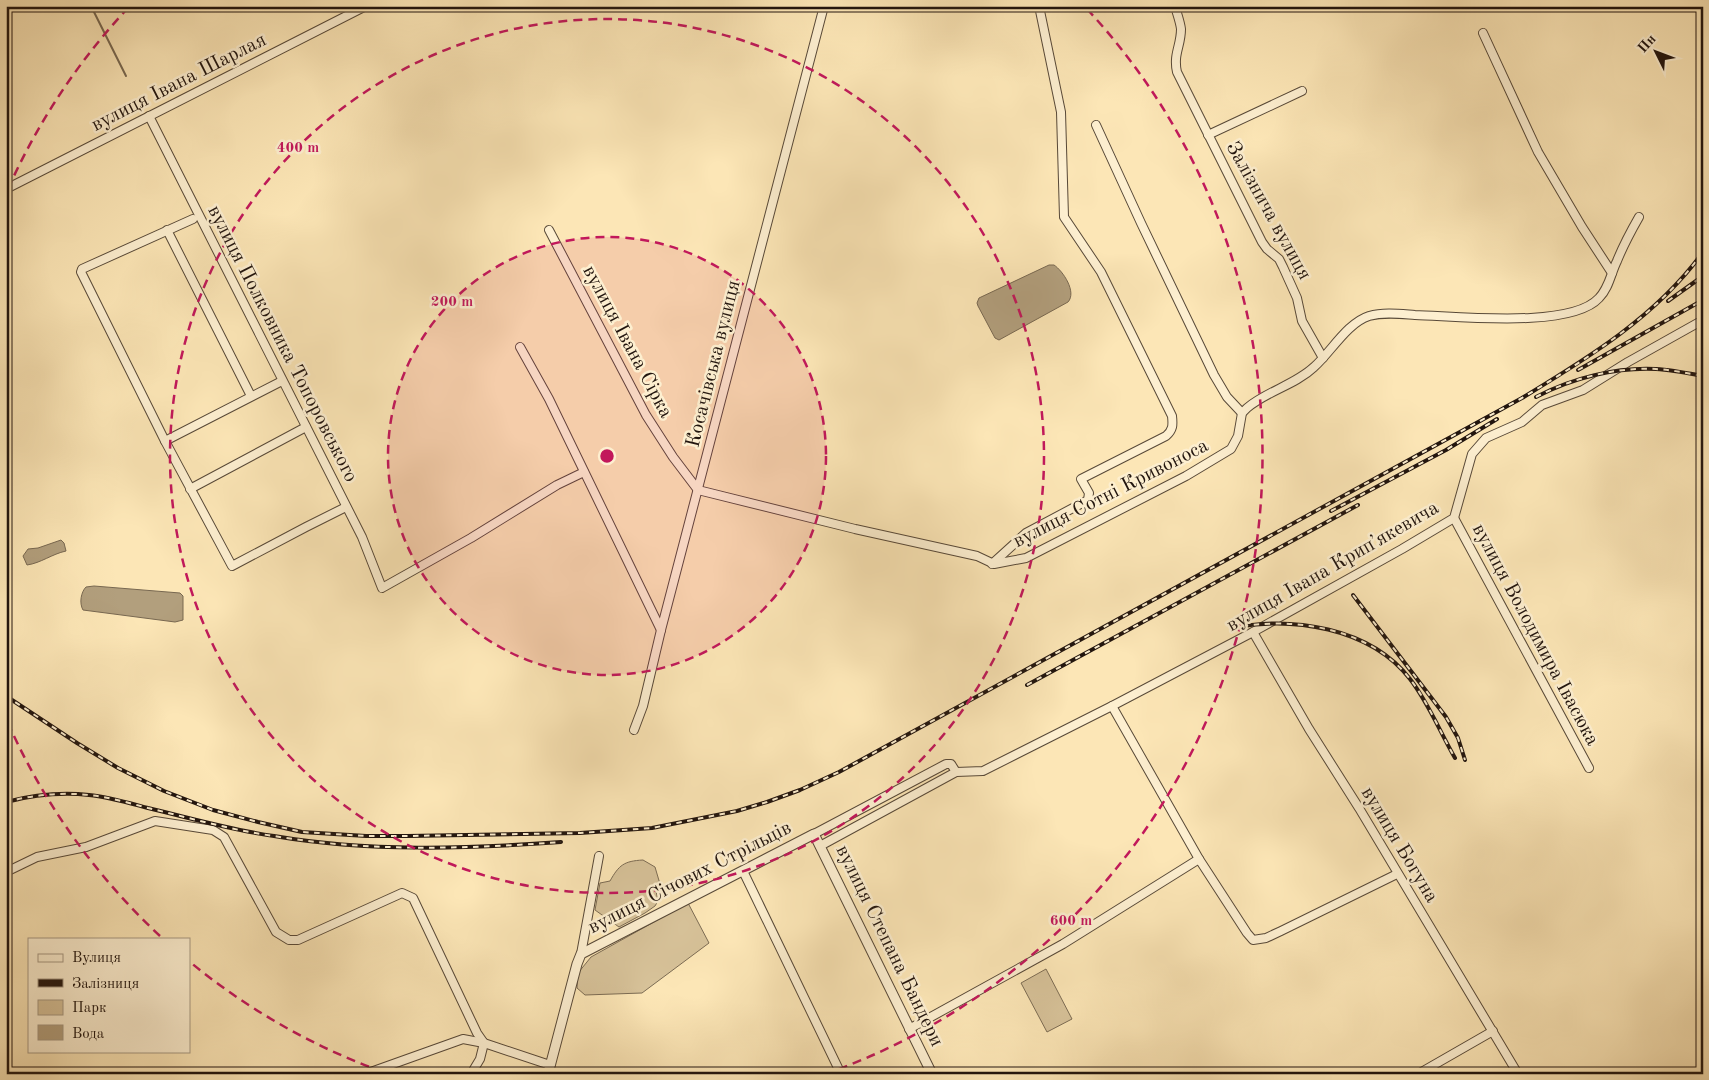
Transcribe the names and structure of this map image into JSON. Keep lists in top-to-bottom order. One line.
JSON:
{"streets":{"street":["вулиця Івана Шарлая","Залізнича вулиця","вулиця Івана Сірка","вулиця Полковника Топоровського","Косачівська вулиця","вулиця Сотні Кривоноса","вулиця Івана Крипʼякевича","вулиця Володимира Івасюка","вулиця Богуна","вулиця Січових Стрільців","вулиця Степана Бандери"]},"crossings":[["вулиця Івана Шарлая","вулиця Полковника Топоровського"],["вулиця Івана Сірка","Косачівська вулиця"],["вулиця Івана Сірка","вулиця Сотні Кривоноса"],["Косачівська вулиця","вулиця Сотні Кривоноса"],["вулиця Івана Крипʼякевича","вулиця Володимира Івасюка"],["вулиця Івана Крипʼякевича","вулиця Богуна"],["вулиця Січових Стрільців","вулиця Степана Бандери"]],"legend":["Вулиця","Залізниця","Парк","Вода"],"north":"top left","rings":["400 m","200 m","600 m"]}
